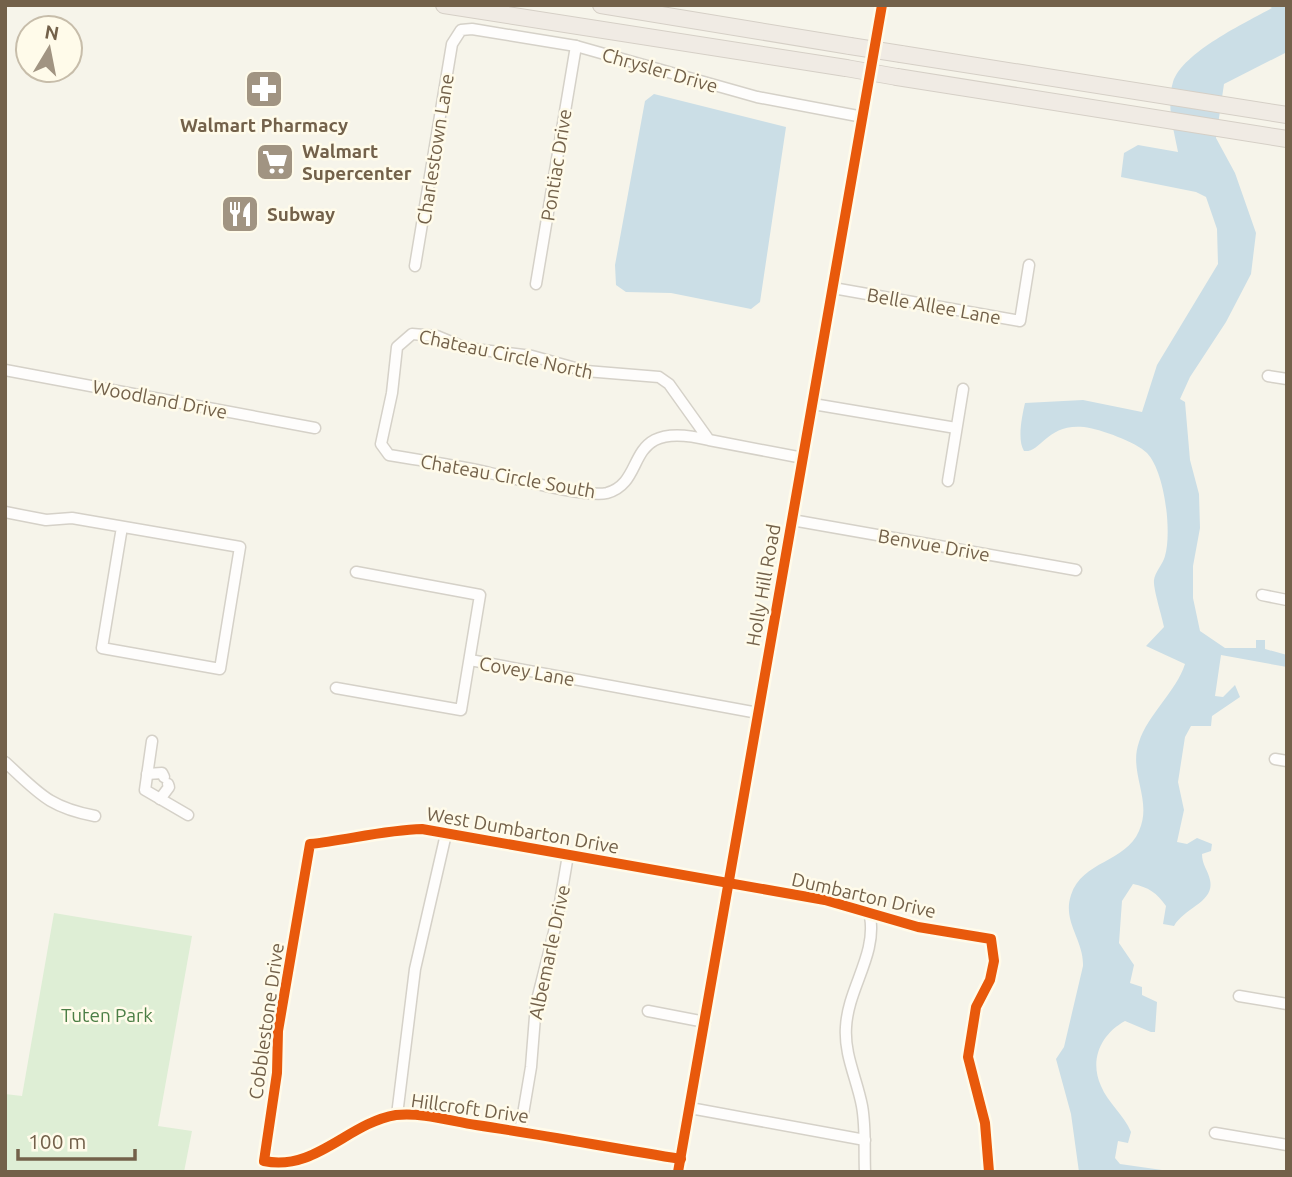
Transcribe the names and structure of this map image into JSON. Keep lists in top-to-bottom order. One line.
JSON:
{"streets":{"street":["Chrysler Drive","Charlestown Lane","Pontiac Drive","Belle Allee Lane","Chateau Circle North","Woodland Drive","Chateau Circle South","Benvue Drive","Holly Hill Road","Covey Lane","West Dumbarton Drive","Dumbarton Drive","Albemarle Drive","Cobblestone Drive","Hillcroft Drive"]},"crossings":[["Chrysler Drive","Charlestown Lane"],["Chrysler Drive","Pontiac Drive"],["Chrysler Drive","Holly Hill Road"],["Belle Allee Lane","Holly Hill Road"],["Chateau Circle North","Chateau Circle South"],["Benvue Drive","Holly Hill Road"],["Holly Hill Road","Covey Lane"],["Holly Hill Road","West Dumbarton Drive"],["Holly Hill Road","Dumbarton Drive"],["Holly Hill Road","Hillcroft Drive"],["West Dumbarton Drive","Dumbarton Drive"],["West Dumbarton Drive","Albemarle Drive"],["West Dumbarton Drive","Cobblestone Drive"],["Albemarle Drive","Hillcroft Drive"],["Cobblestone Drive","Hillcroft Drive"]],"parks":["Tuten Park"],"places":{"pharmacy":["Walmart Pharmacy"],"supermarket":["Walmart Supercenter"],"restaurant":["Subway"]},"scale_bar":"100 m","north":"top"}
